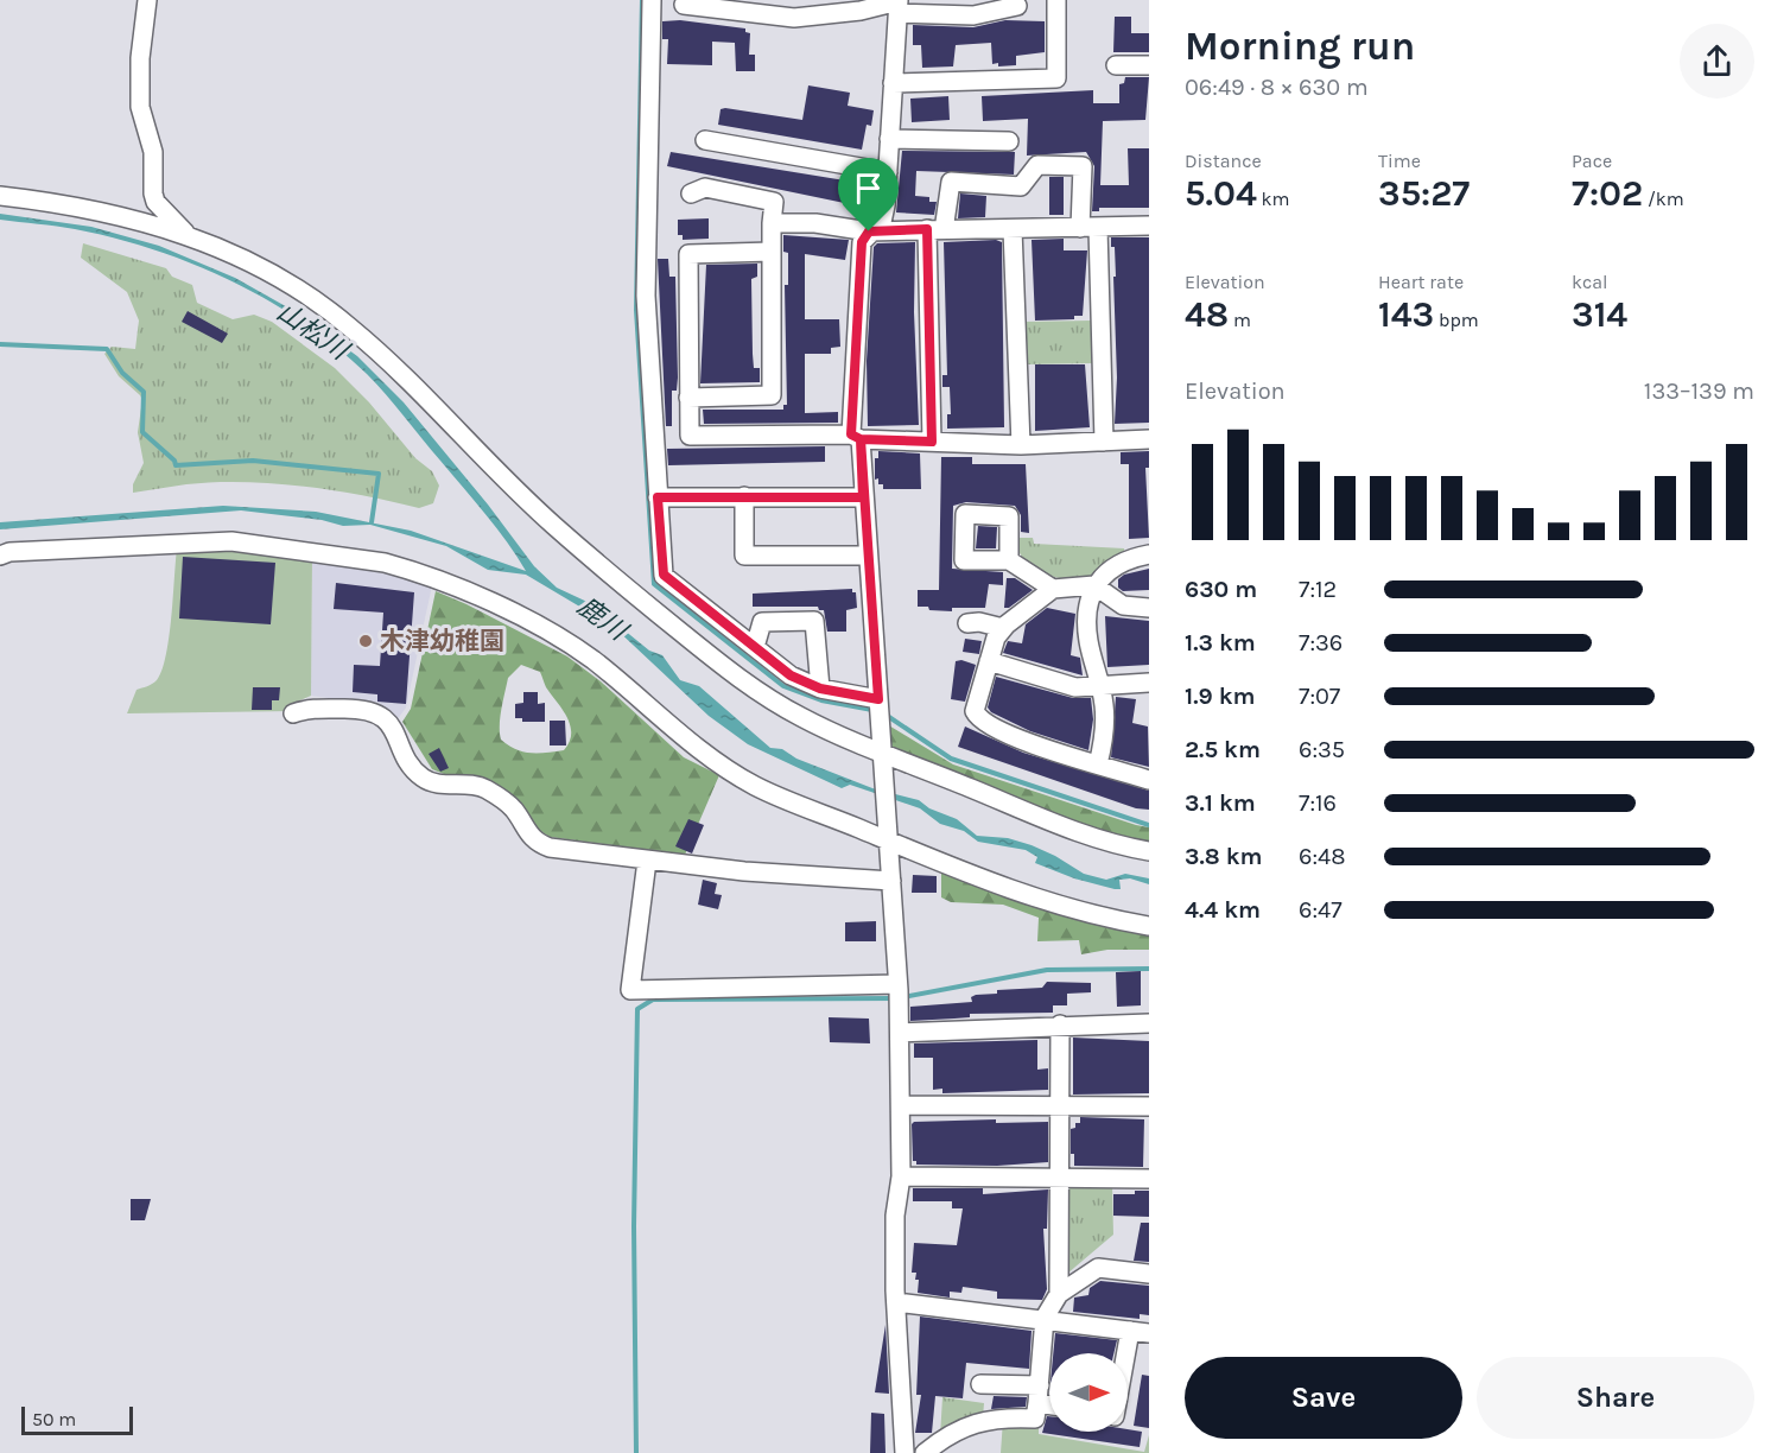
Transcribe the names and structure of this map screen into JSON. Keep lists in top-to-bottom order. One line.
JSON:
{"water":["山松川","鹿川"],"places":["木津幼稚園"],"scale_bar":"50 m","north":"right","page":{"heading":["Morning run","06:49 · 8 × 630 m"],"stats":[["Distance","5.04 km"],["Time","35:27"],["Pace","7:02 /km"],["Elevation","48 m"],["Heart rate","143 bpm"],["kcal","314"]],"chart":["Elevation","133–139 m"],"list":[{"name":"630 m","note":"7:12"},{"name":"1.3 km","note":"7:36"},{"name":"1.9 km","note":"7:07"},{"name":"2.5 km","note":"6:35"},{"name":"3.1 km","note":"7:16"},{"name":"3.8 km","note":"6:48"},{"name":"4.4 km","note":"6:47"}],"buttons":["Save","Share"],"scale":"50 m"}}
